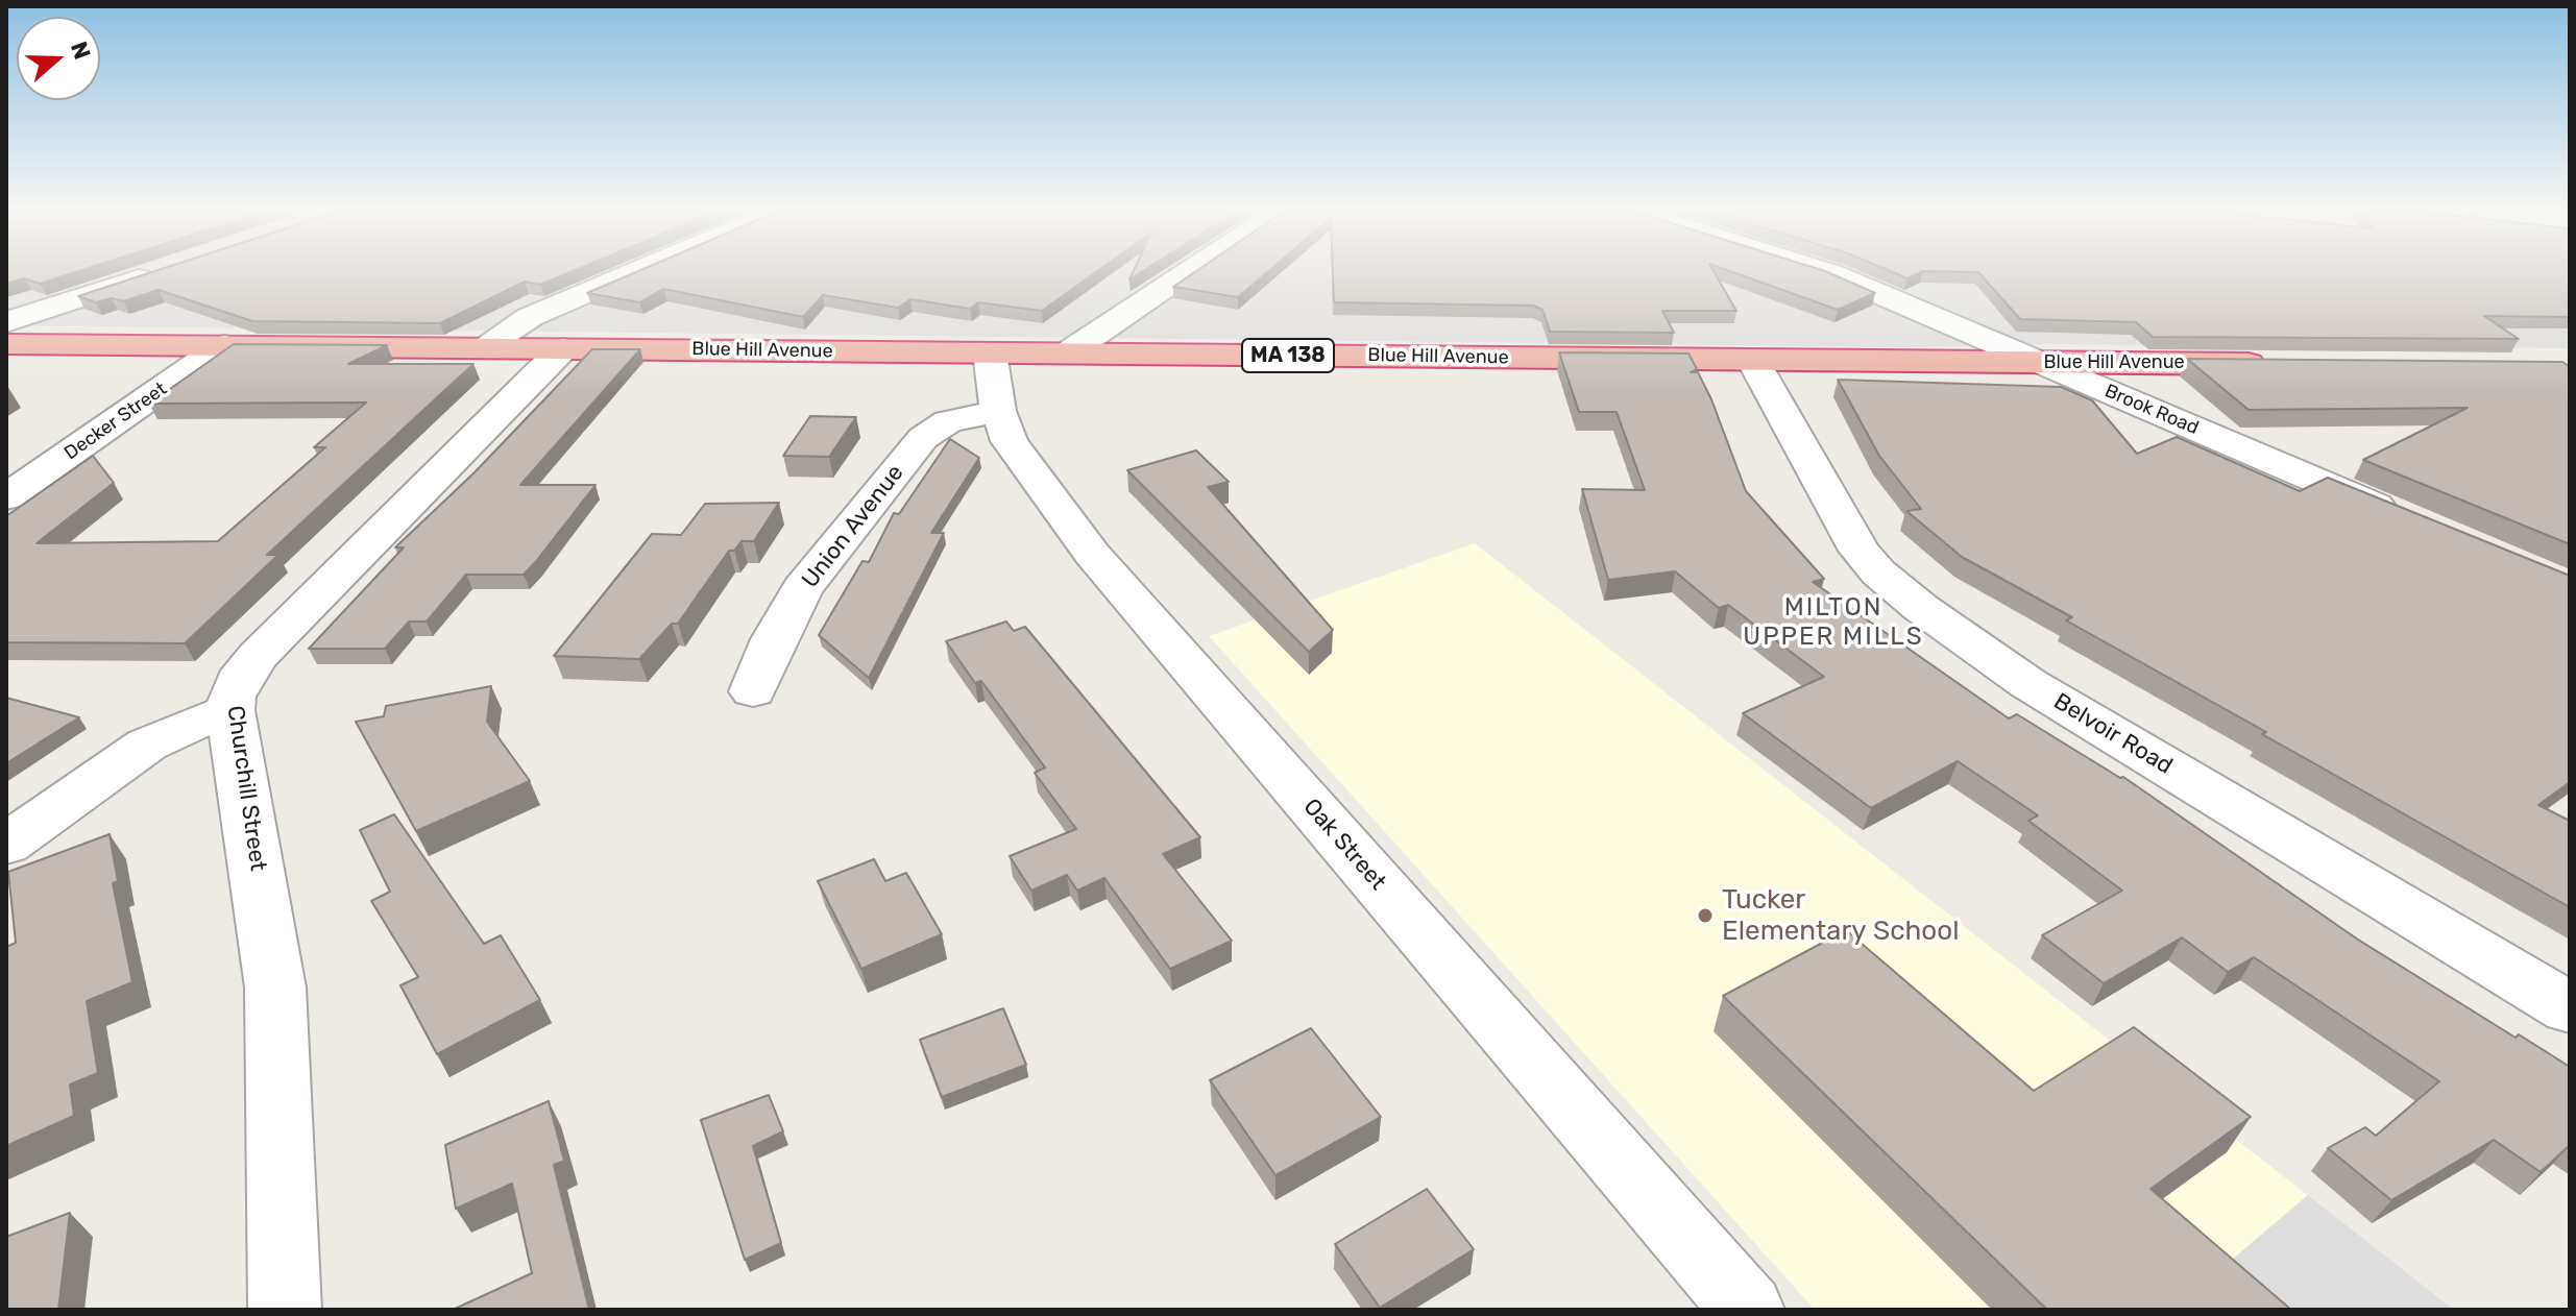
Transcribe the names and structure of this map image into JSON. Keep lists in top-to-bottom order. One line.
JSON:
{"streets":{"highway":["Blue Hill Avenue","MA 138"],"street":["Brook Road","Decker Street","Union Avenue","Belvoir Road","Churchill Street","Oak Street"]},"crossings":[["Blue Hill Avenue","Brook Road"],["Blue Hill Avenue","Decker Street"],["Blue Hill Avenue","Belvoir Road"],["Blue Hill Avenue","Churchill Street"],["Blue Hill Avenue","Oak Street"],["Union Avenue","Oak Street"]],"districts":["MILTON UPPER MILLS"],"places":["Tucker Elementary School"],"north":"right"}
